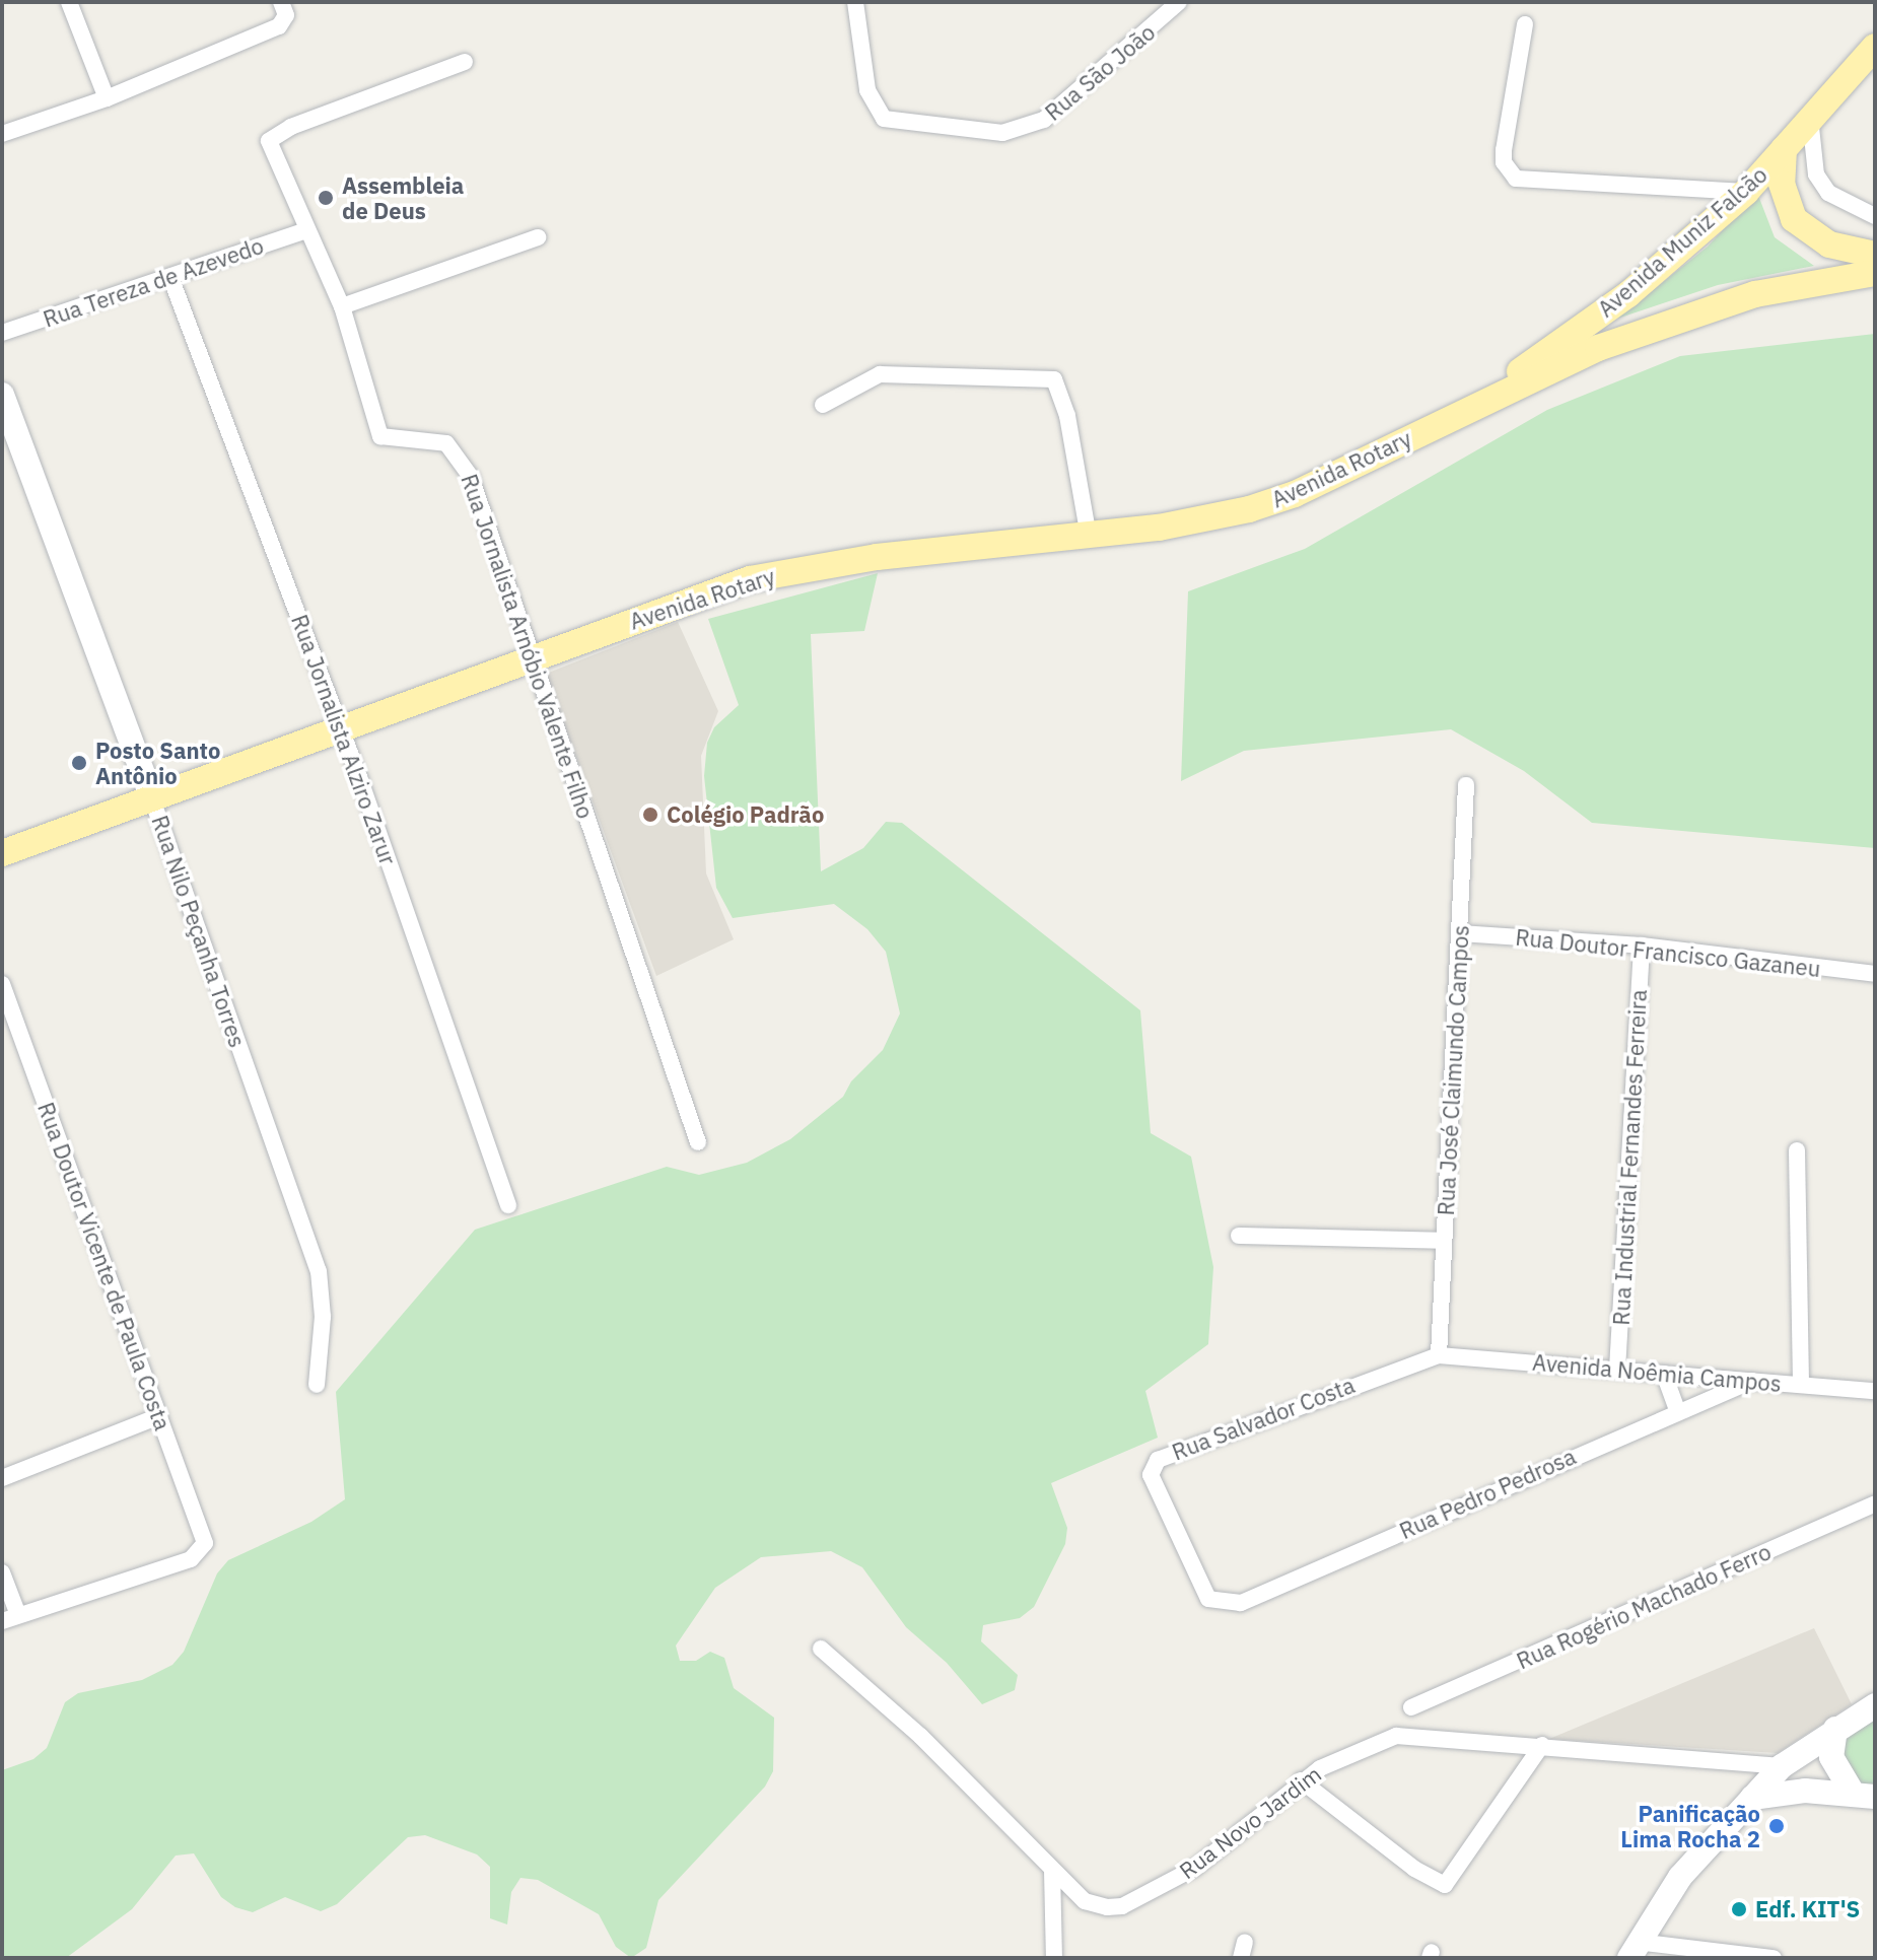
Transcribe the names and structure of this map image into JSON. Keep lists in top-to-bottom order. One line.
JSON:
{"streets":{"main road":["Avenida Muniz Falcão","Avenida Rotary"],"street":["Rua São João","Rua Tereza de Azevedo","Rua Jornalista Arnóbio Valente Filho","Rua Jornalista Alziro Zarur","Rua Nilo Peçanha Torres","Rua Doutor Francisco Gazaneu","Rua José Claimundo Campos","Rua Industrial Fernandes Ferreira","Rua Doutor Vicente de Paula Costa","Avenida Noêmia Campos","Rua Salvador Costa","Rua Pedro Pedrosa","Rua Rogério Machado Ferro","Rua Novo Jardim"]},"crossings":[["Avenida Muniz Falcão","Avenida Rotary"],["Rua Tereza de Azevedo","Rua Jornalista Arnóbio Valente Filho"],["Rua Tereza de Azevedo","Rua Jornalista Alziro Zarur"],["Avenida Rotary","Rua Jornalista Arnóbio Valente Filho"],["Avenida Rotary","Rua Jornalista Alziro Zarur"],["Avenida Rotary","Rua Nilo Peçanha Torres"],["Rua Doutor Francisco Gazaneu","Rua José Claimundo Campos"],["Rua Doutor Francisco Gazaneu","Rua Industrial Fernandes Ferreira"],["Rua José Claimundo Campos","Avenida Noêmia Campos"],["Rua José Claimundo Campos","Rua Salvador Costa"],["Rua Industrial Fernandes Ferreira","Avenida Noêmia Campos"],["Avenida Noêmia Campos","Rua Salvador Costa"],["Avenida Noêmia Campos","Rua Pedro Pedrosa"],["Rua Salvador Costa","Rua Pedro Pedrosa"]],"places":["Assembleia de Deus","Posto Santo Antônio","Colégio Padrão","Panificação Lima Rocha 2","Edf. KIT'S"]}
